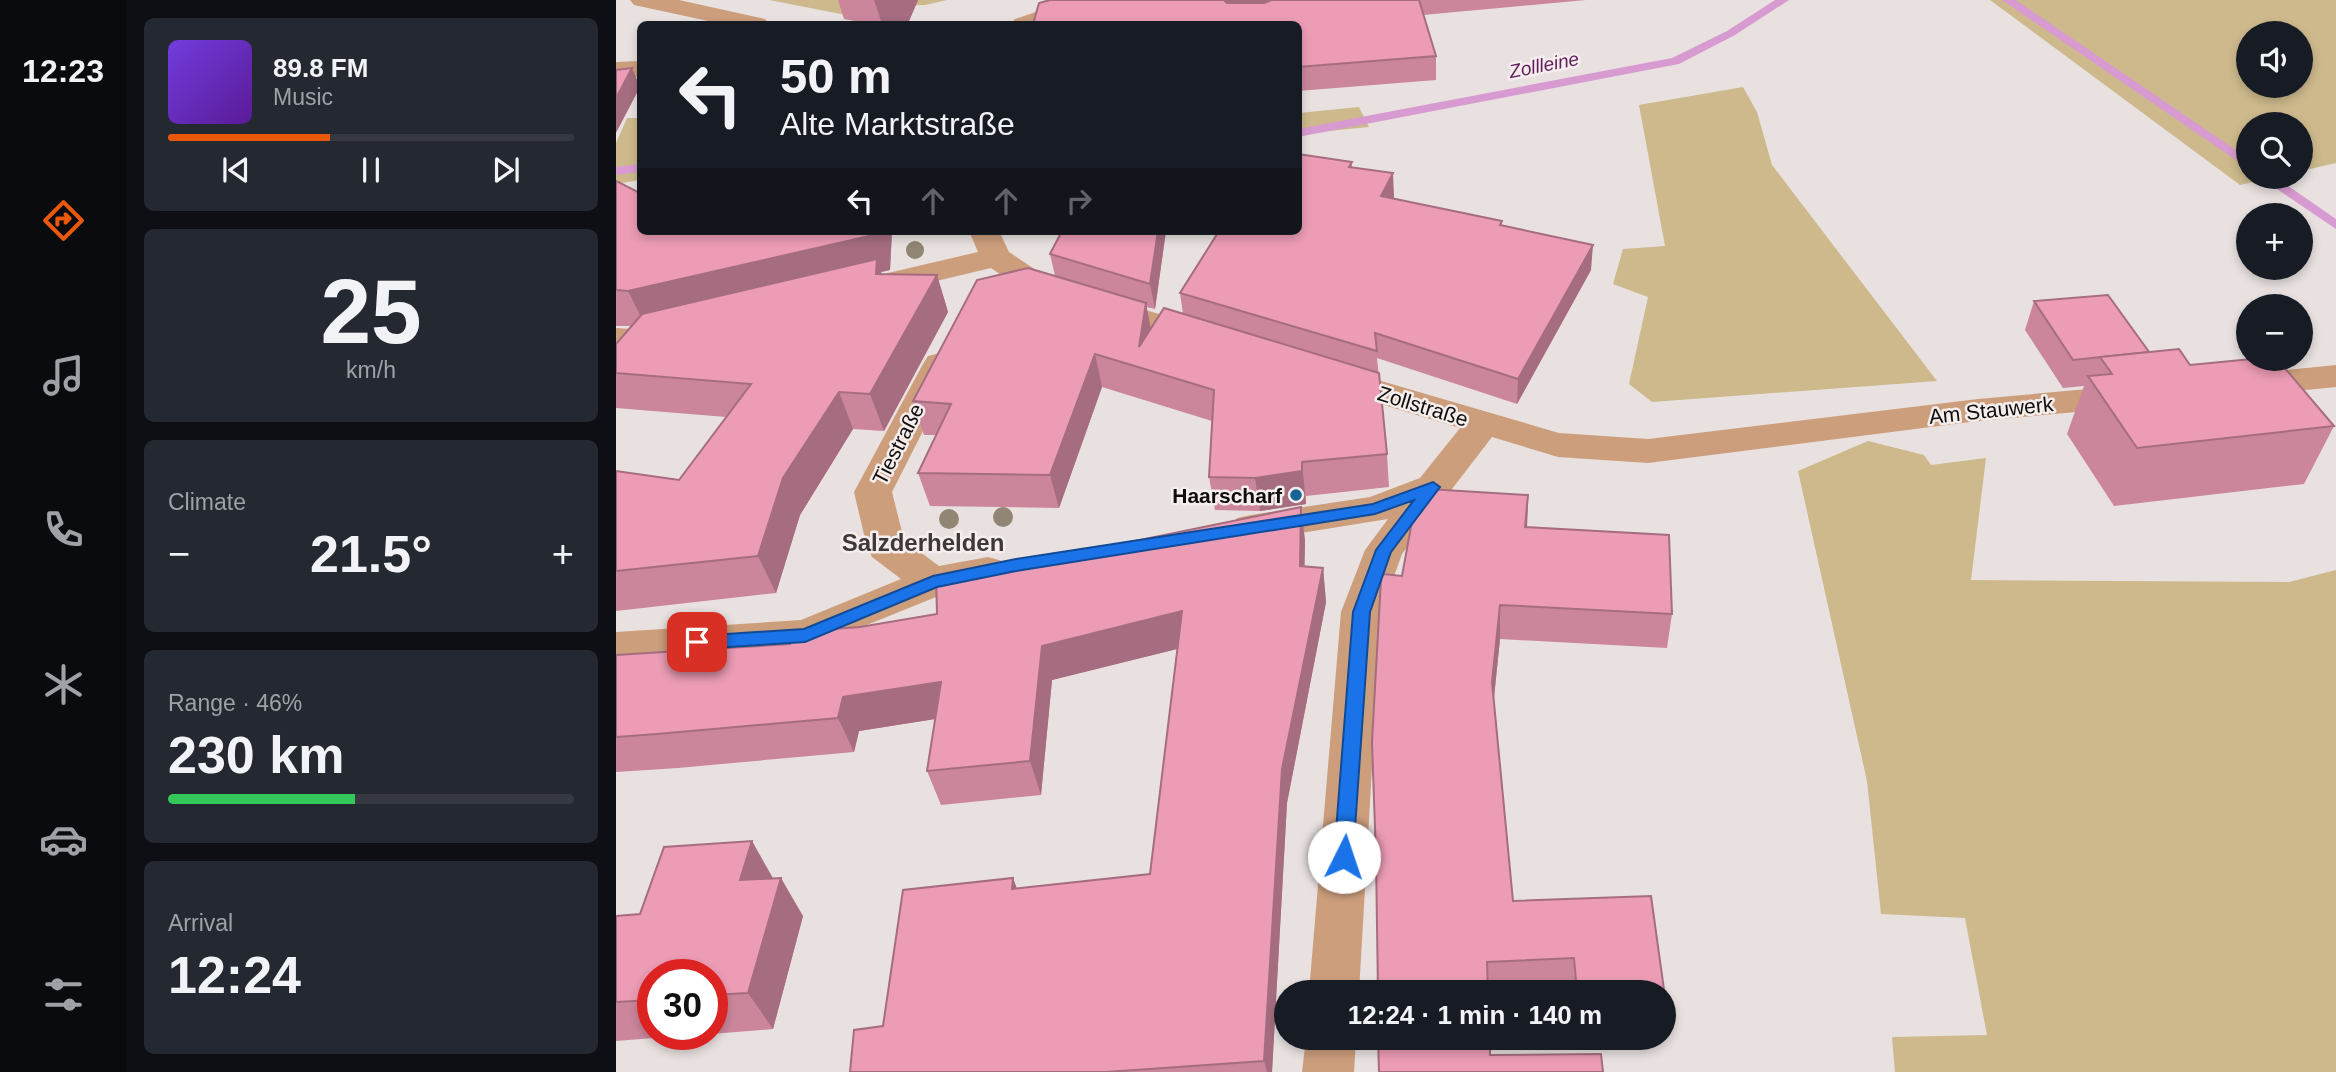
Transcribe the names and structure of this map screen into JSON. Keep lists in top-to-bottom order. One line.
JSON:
{"streets":{"street":["Zollstraße","Am Stauwerk","Tiestraße"]},"crossings":[["Zollstraße","Am Stauwerk"]],"districts":["Salzderhelden"],"water":["Zollleine"],"places":["Haarscharf"],"page":{"tabs":"12:23","map_buttons":["+","−"],"turn":["50 m","Alte Marktstraße"],"song":["89.8 FM","Music"],"tile":[["25","km/h"],"Climate",["Range · 46%","230 km"],["Arrival","12:24"]],"heat":["−","21.5°","+"],"limit":"30","trip":"12:24 · 1 min · 140 m"}}
